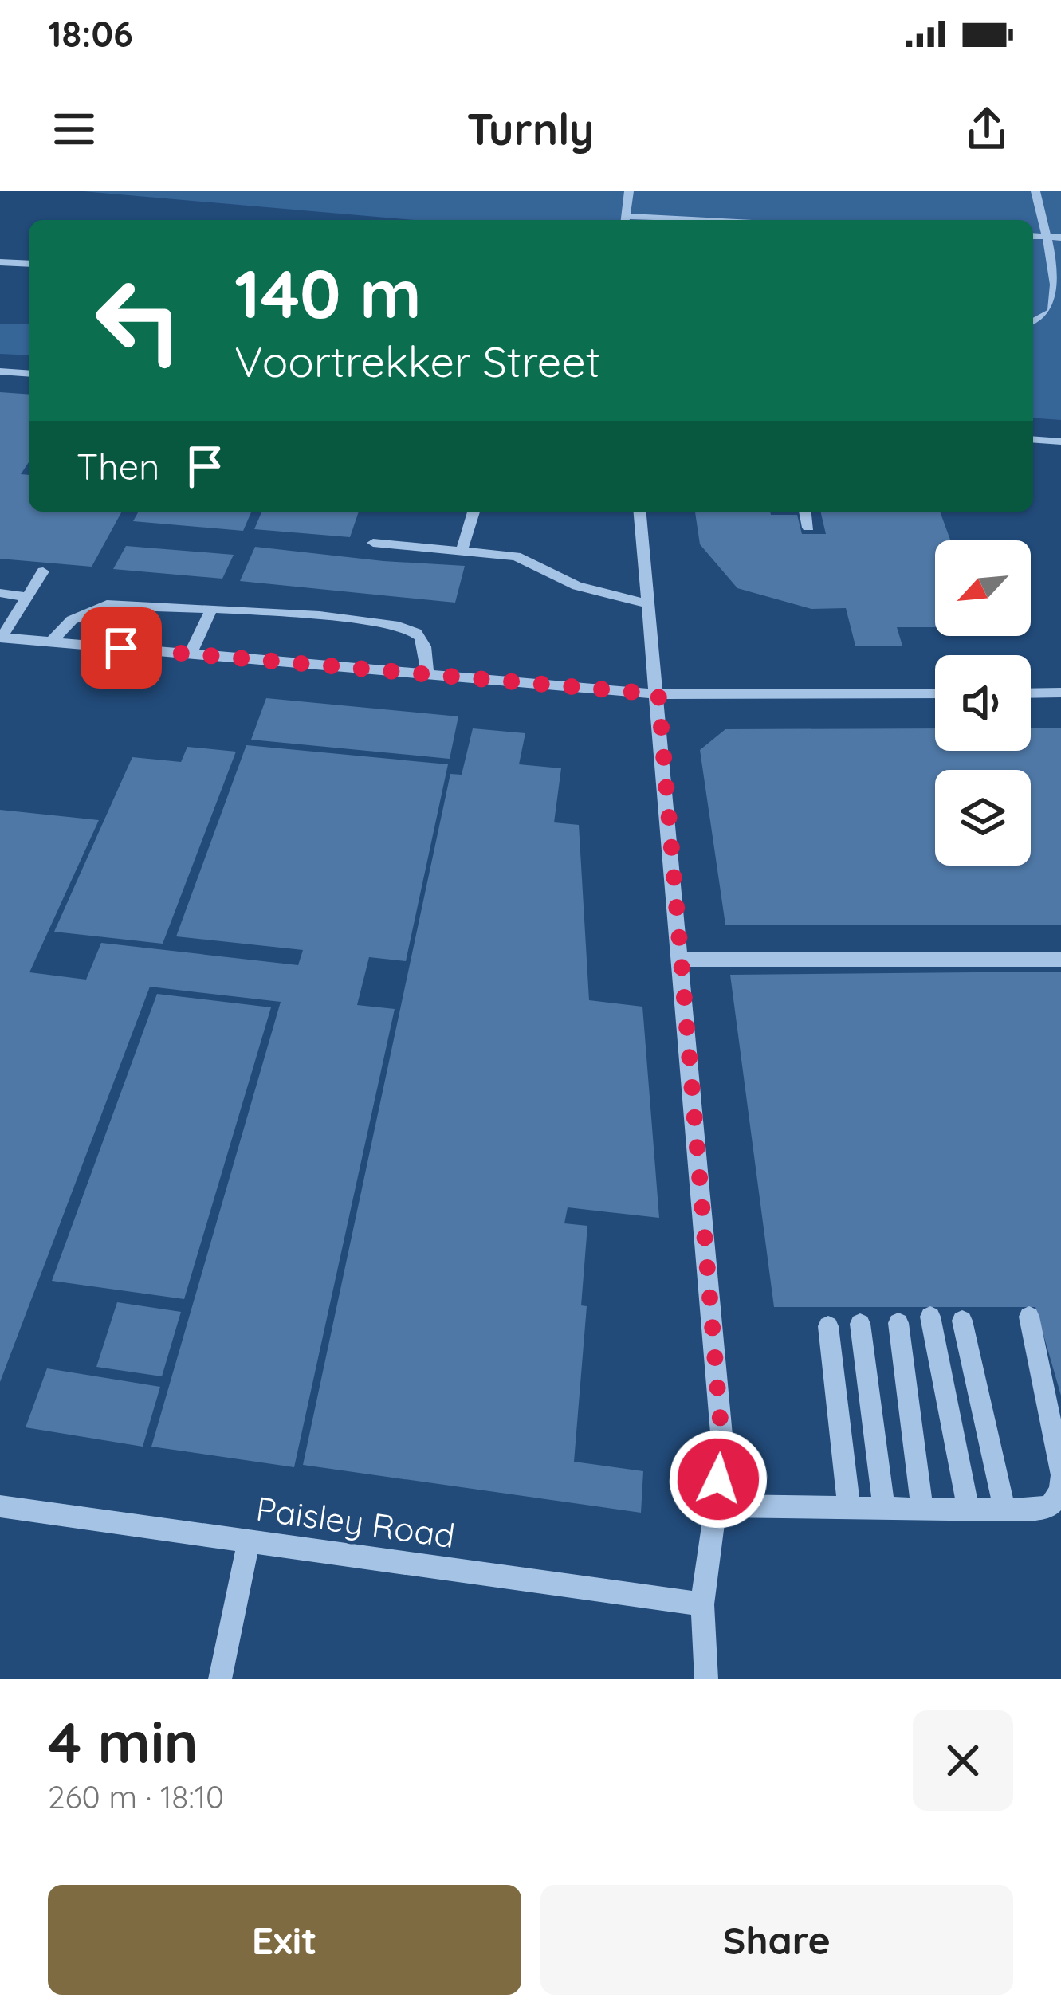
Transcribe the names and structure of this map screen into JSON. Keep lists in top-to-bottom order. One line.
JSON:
{"streets":{"street":["Paisley Road"]},"north":"bottom left","page":{"status":"18:06","header":"Turnly","turn":["140 m","Voortrekker Street"],"then":"Then","heading":["4 min","260 m · 18:10"],"buttons":["Exit","Share"]}}
